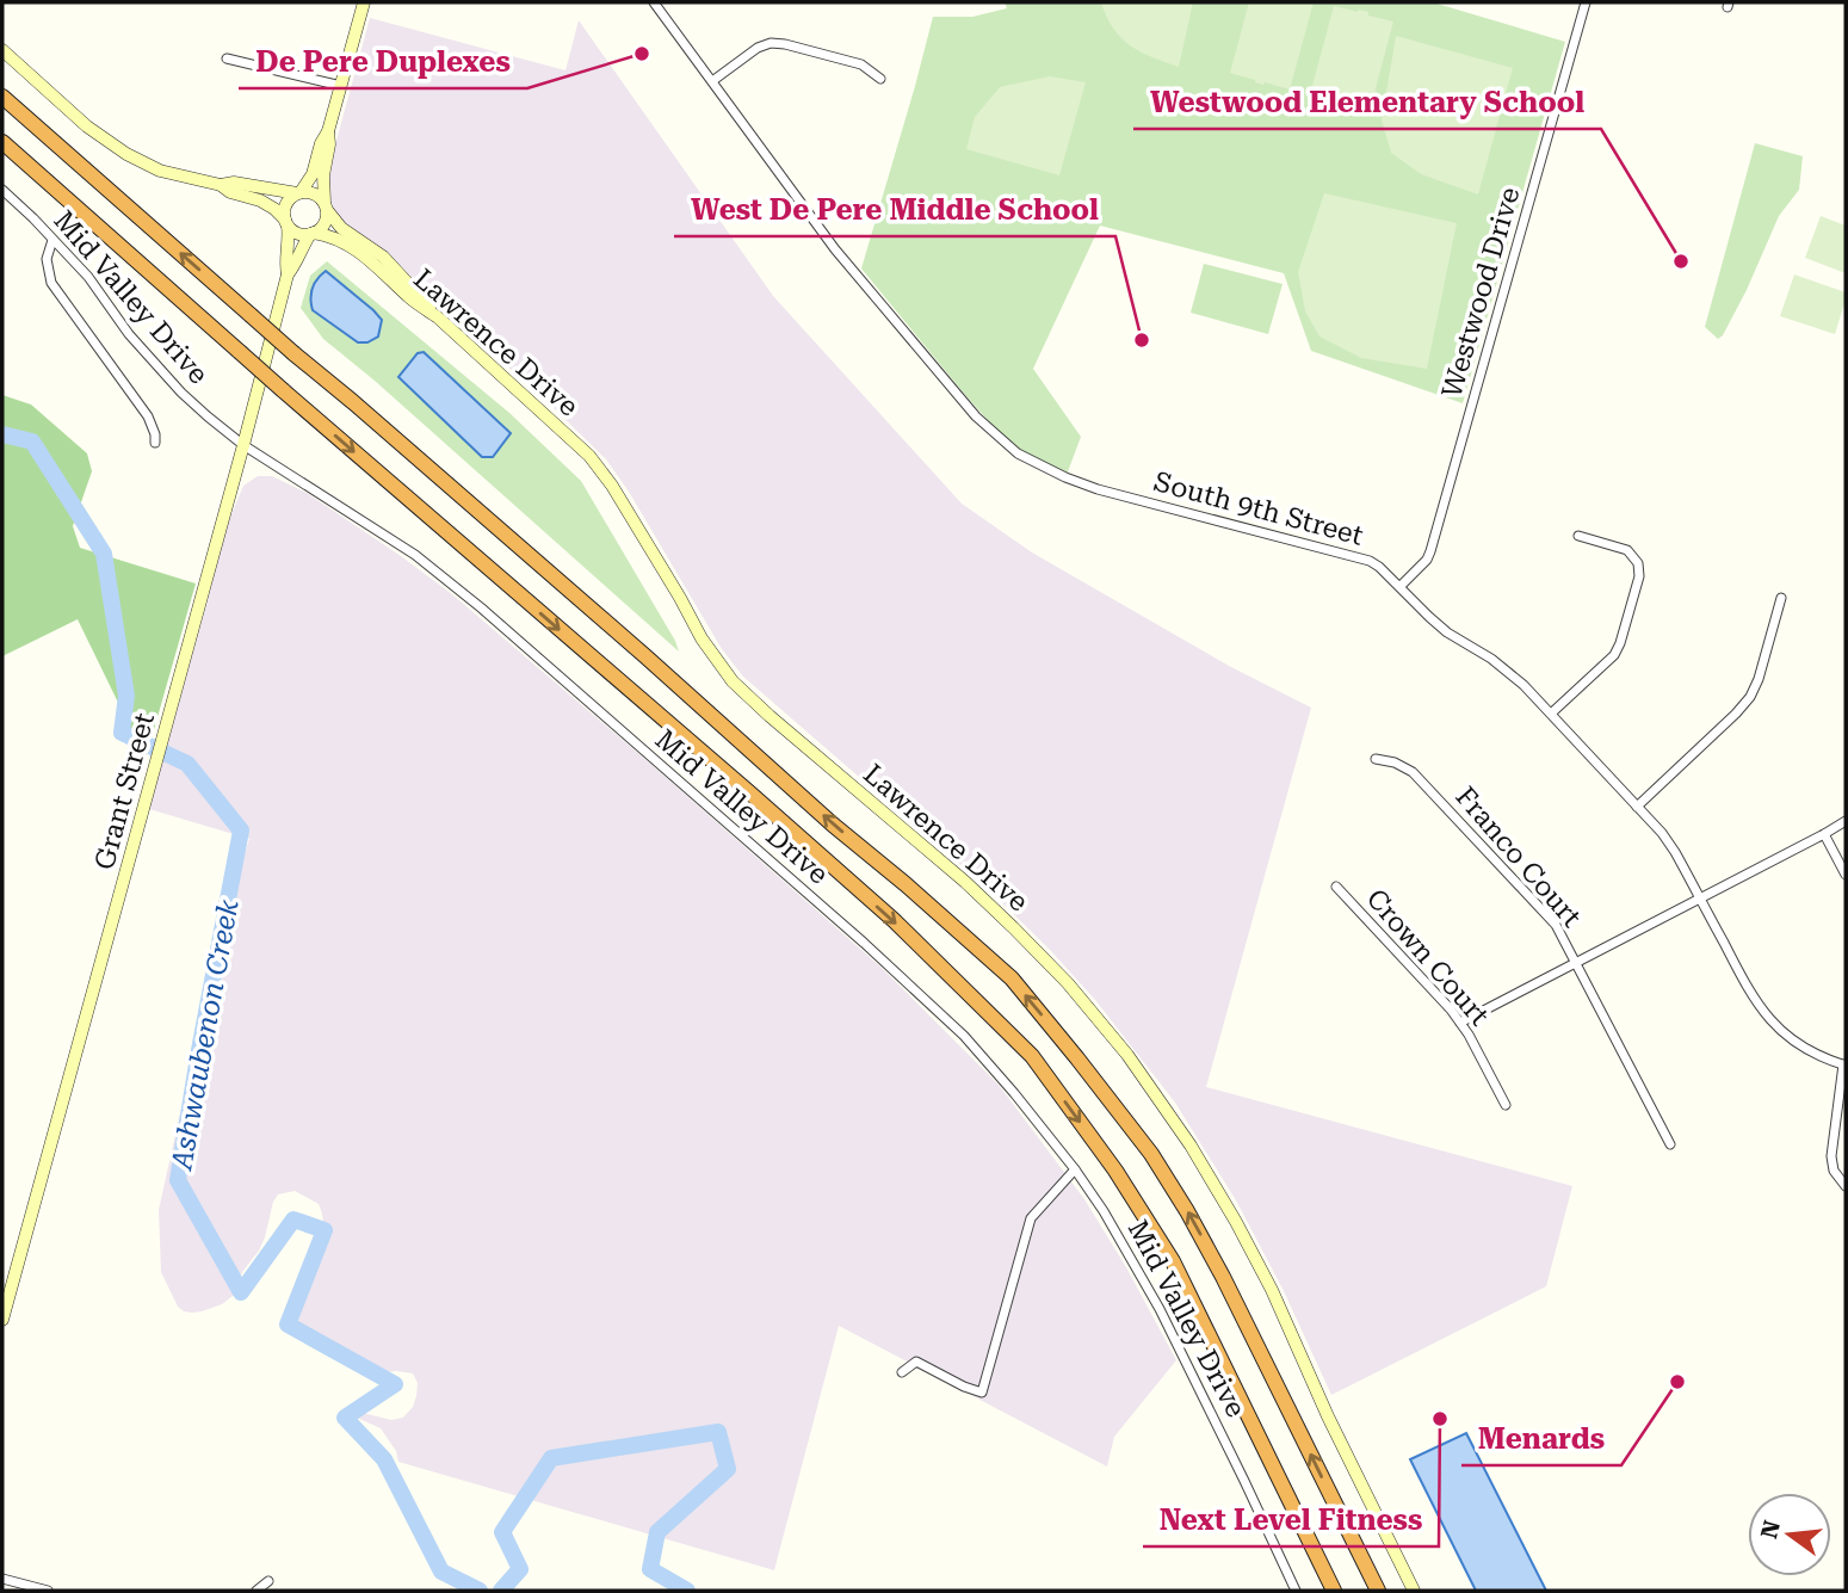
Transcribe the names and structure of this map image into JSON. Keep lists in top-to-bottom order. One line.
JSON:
{"streets":{"main road":["Lawrence Drive","Grant Street"],"street":["Westwood Drive","Mid Valley Drive","South 9th Street","Franco Court","Crown Court"]},"crossings":[["Westwood Drive","South 9th Street"],["Mid Valley Drive","Grant Street"],["Lawrence Drive","Grant Street"]],"water":["Ashwaubenon Creek"],"places":["De Pere Duplexes","Westwood Elementary School","West De Pere Middle School","Menards","Next Level Fitness"],"north":"left"}
